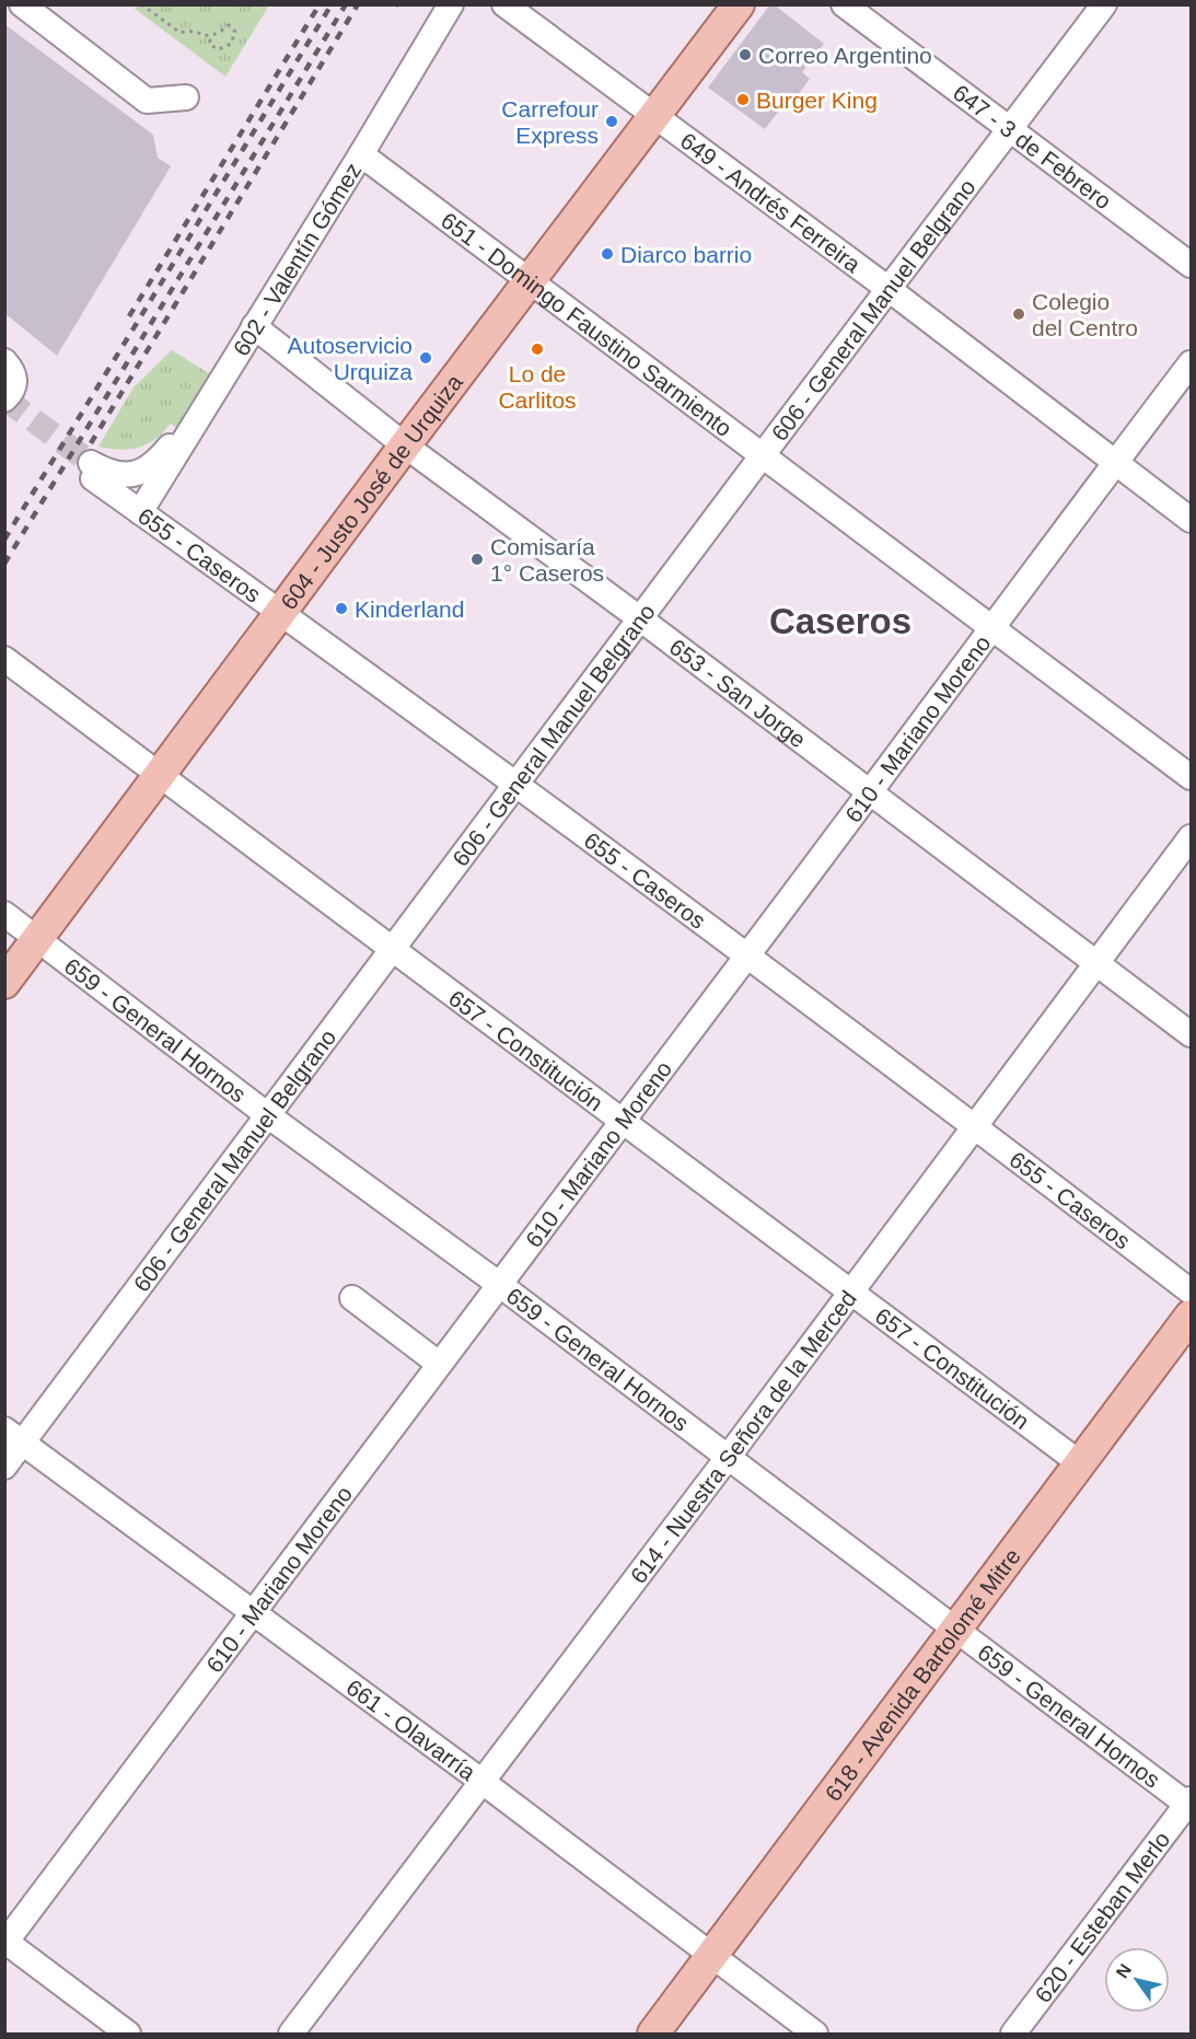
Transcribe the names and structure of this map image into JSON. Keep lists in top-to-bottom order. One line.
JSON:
{"streets":{"main road":["604 - Justo José de Urquiza","618 - Avenida Bartolomé Mitre"],"street":["647 - 3 de Febrero","649 - Andrés Ferreira","602 - Valentín Gómez","606 - General Manuel Belgrano","651 - Domingo Faustino Sarmiento","655 - Caseros","653 - San Jorge","610 - Mariano Moreno","659 - General Hornos","657 - Constitución","614 - Nuestra Señora de la Merced","661 - Olavarría","620 - Esteban Merlo"]},"crossings":[["647 - 3 de Febrero","606 - General Manuel Belgrano"],["649 - Andrés Ferreira","606 - General Manuel Belgrano"],["649 - Andrés Ferreira","604 - Justo José de Urquiza"],["649 - Andrés Ferreira","610 - Mariano Moreno"],["602 - Valentín Gómez","651 - Domingo Faustino Sarmiento"],["602 - Valentín Gómez","655 - Caseros"],["602 - Valentín Gómez","653 - San Jorge"],["606 - General Manuel Belgrano","651 - Domingo Faustino Sarmiento"],["606 - General Manuel Belgrano","655 - Caseros"],["606 - General Manuel Belgrano","653 - San Jorge"],["606 - General Manuel Belgrano","659 - General Hornos"],["606 - General Manuel Belgrano","657 - Constitución"],["606 - General Manuel Belgrano","661 - Olavarría"],["651 - Domingo Faustino Sarmiento","604 - Justo José de Urquiza"],["651 - Domingo Faustino Sarmiento","610 - Mariano Moreno"],["604 - Justo José de Urquiza","655 - Caseros"],["604 - Justo José de Urquiza","653 - San Jorge"],["604 - Justo José de Urquiza","659 - General Hornos"],["604 - Justo José de Urquiza","657 - Constitución"],["655 - Caseros","610 - Mariano Moreno"],["655 - Caseros","614 - Nuestra Señora de la Merced"],["653 - San Jorge","610 - Mariano Moreno"],["653 - San Jorge","614 - Nuestra Señora de la Merced"],["610 - Mariano Moreno","659 - General Hornos"],["610 - Mariano Moreno","657 - Constitución"],["610 - Mariano Moreno","661 - Olavarría"],["659 - General Hornos","614 - Nuestra Señora de la Merced"],["659 - General Hornos","618 - Avenida Bartolomé Mitre"],["659 - General Hornos","620 - Esteban Merlo"],["657 - Constitución","614 - Nuestra Señora de la Merced"],["657 - Constitución","618 - Avenida Bartolomé Mitre"],["614 - Nuestra Señora de la Merced","661 - Olavarría"],["618 - Avenida Bartolomé Mitre","661 - Olavarría"]],"districts":["Caseros"],"places":["Correo Argentino","Burger King","Carrefour Express","Diarco barrio","Colegio del Centro","Lo de Carlitos","Autoservicio Urquiza","Comisaría 1° Caseros","Kinderland"],"north":"top left"}
